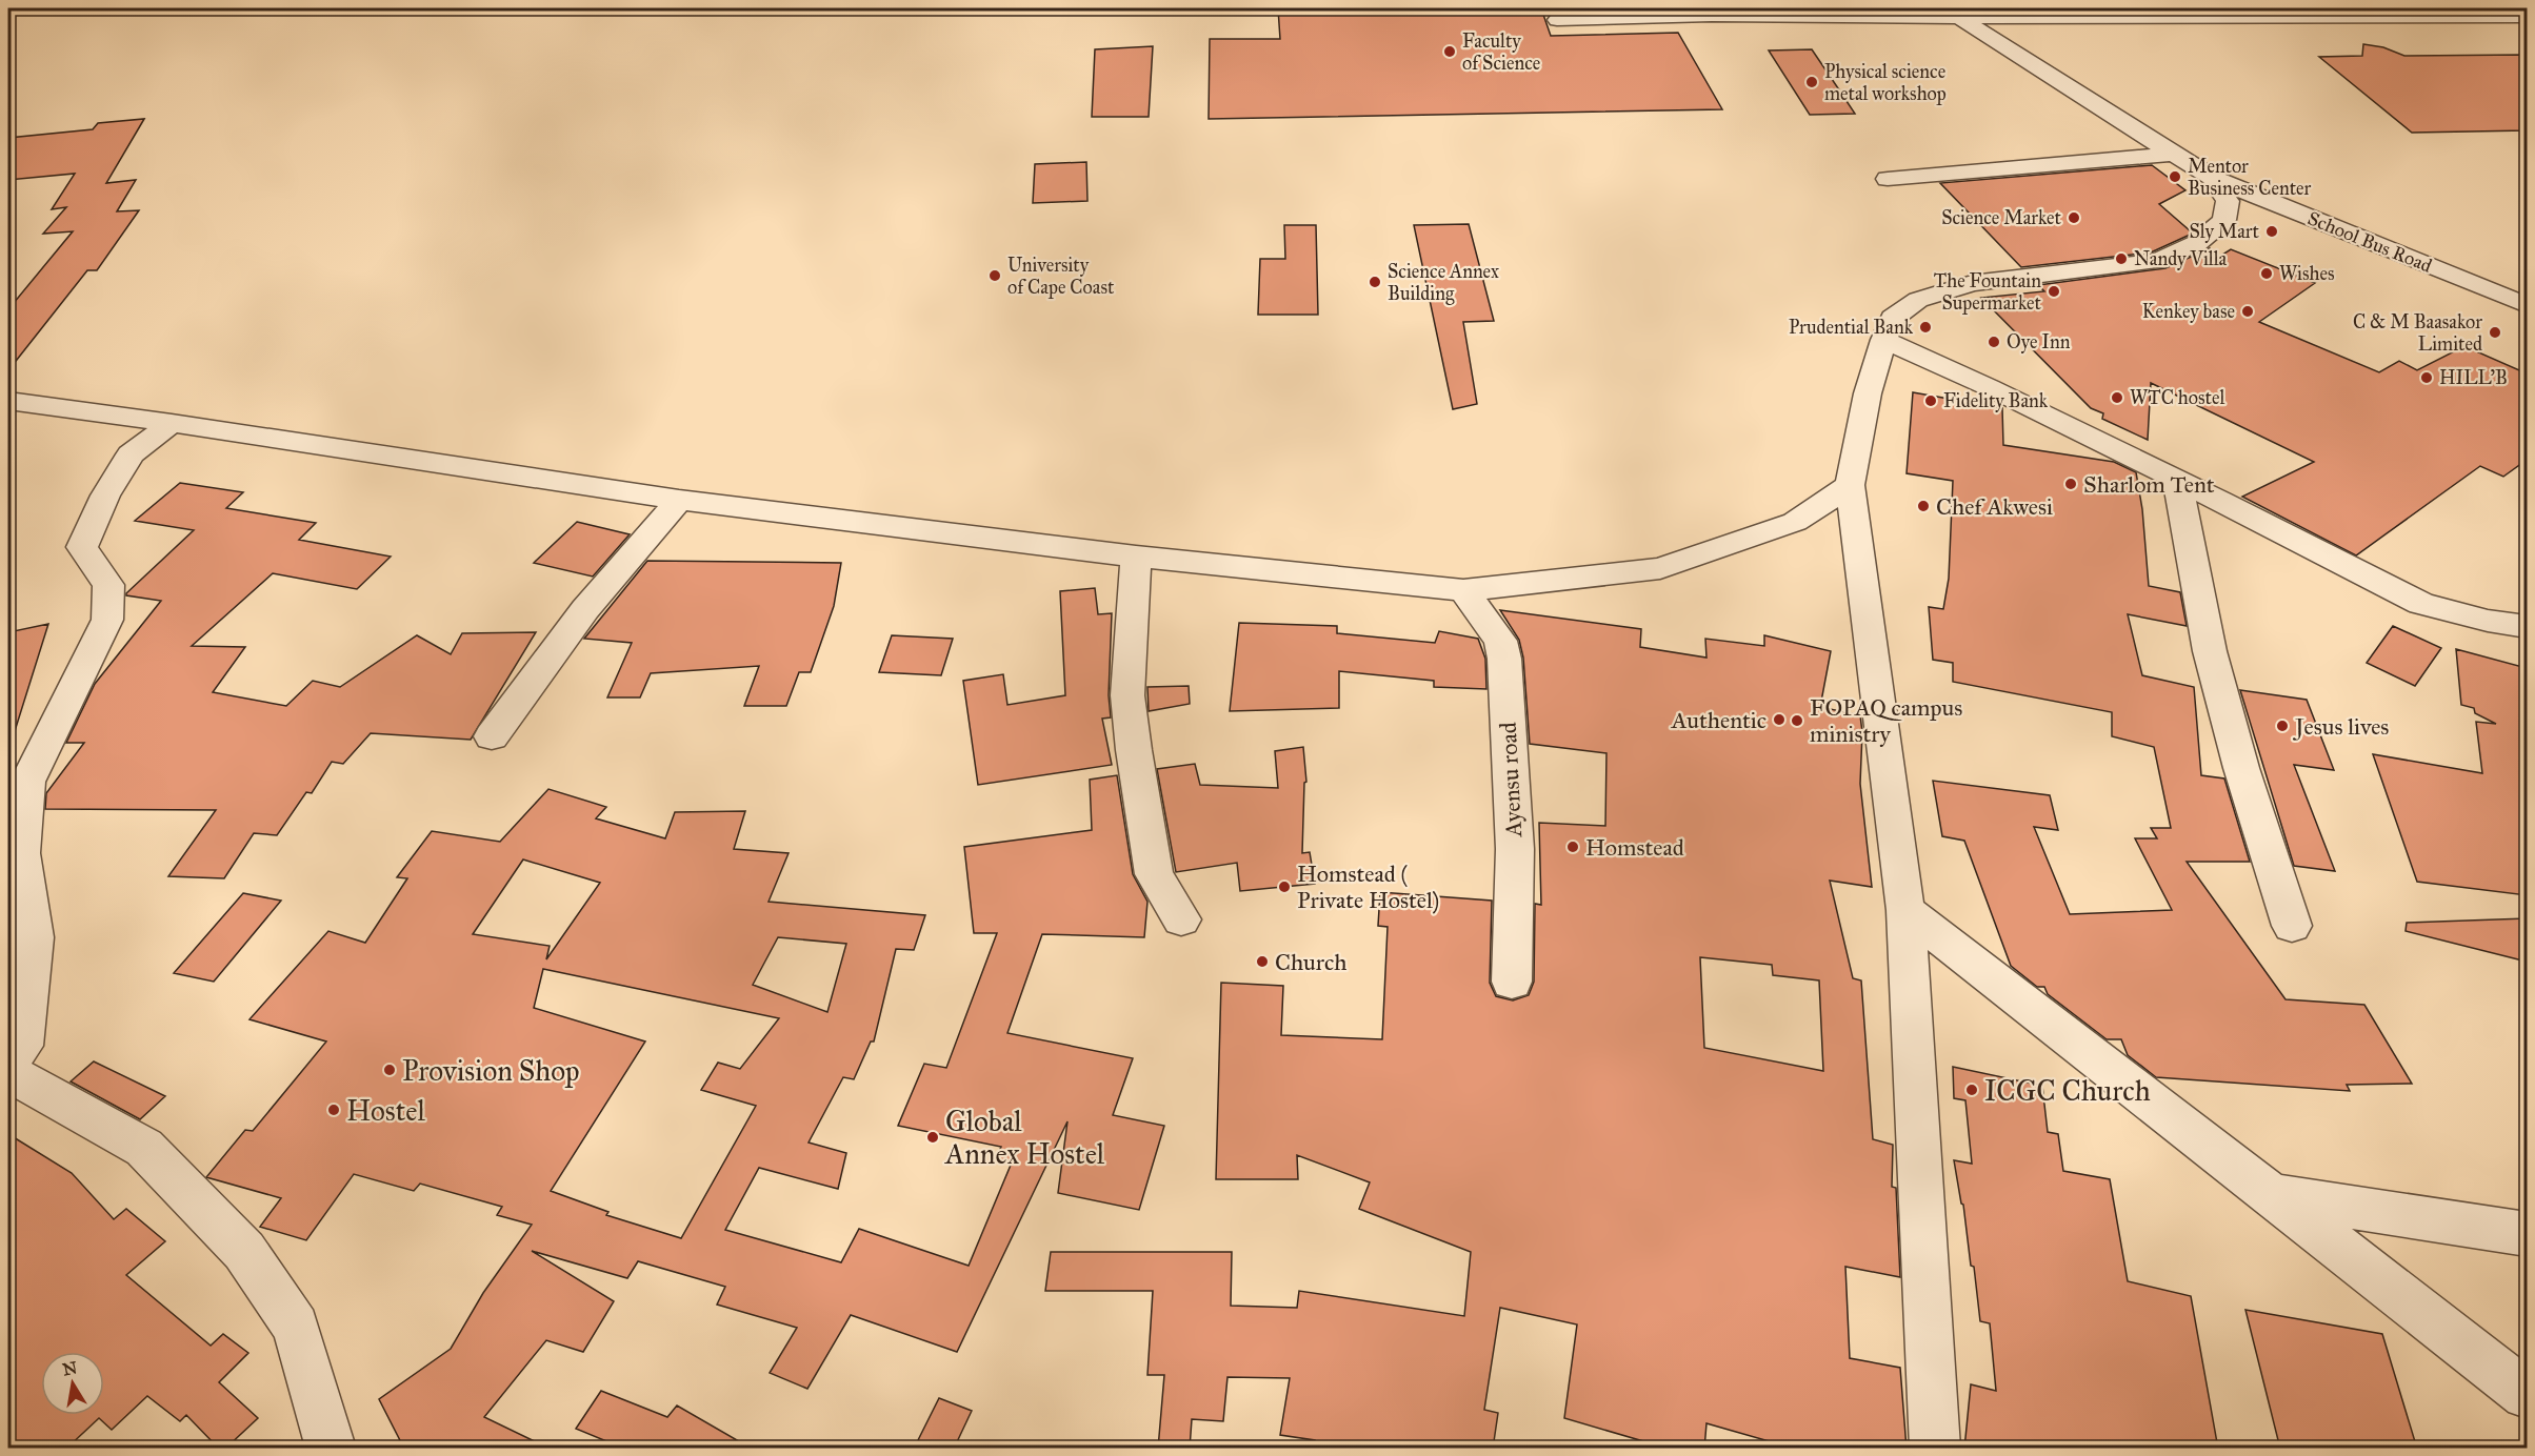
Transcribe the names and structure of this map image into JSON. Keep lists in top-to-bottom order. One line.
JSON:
{"streets":{"street":["School Bus Road","Ayensu road"]},"places":["Faculty of Science","Physical science metal workshop","Mentor Business Center","Science Market","Sly Mart","Nandy Villa","Wishes","University of Cape Coast","Science Annex Building","The Fountain Supermarket","Kenkey base","Prudential Bank","C & M Baasakor Limited","Oye Inn","HILL'B","WTC hostel","Fidelity Bank","Sharlom Tent","Chef Akwesi","Authentic","FOPAQ campus ministry","Jesus lives","Homstead","Homstead ( Private Hostel)","Church","Provision Shop","ICGC Church","Hostel","Global Annex Hostel"],"north":"top"}
